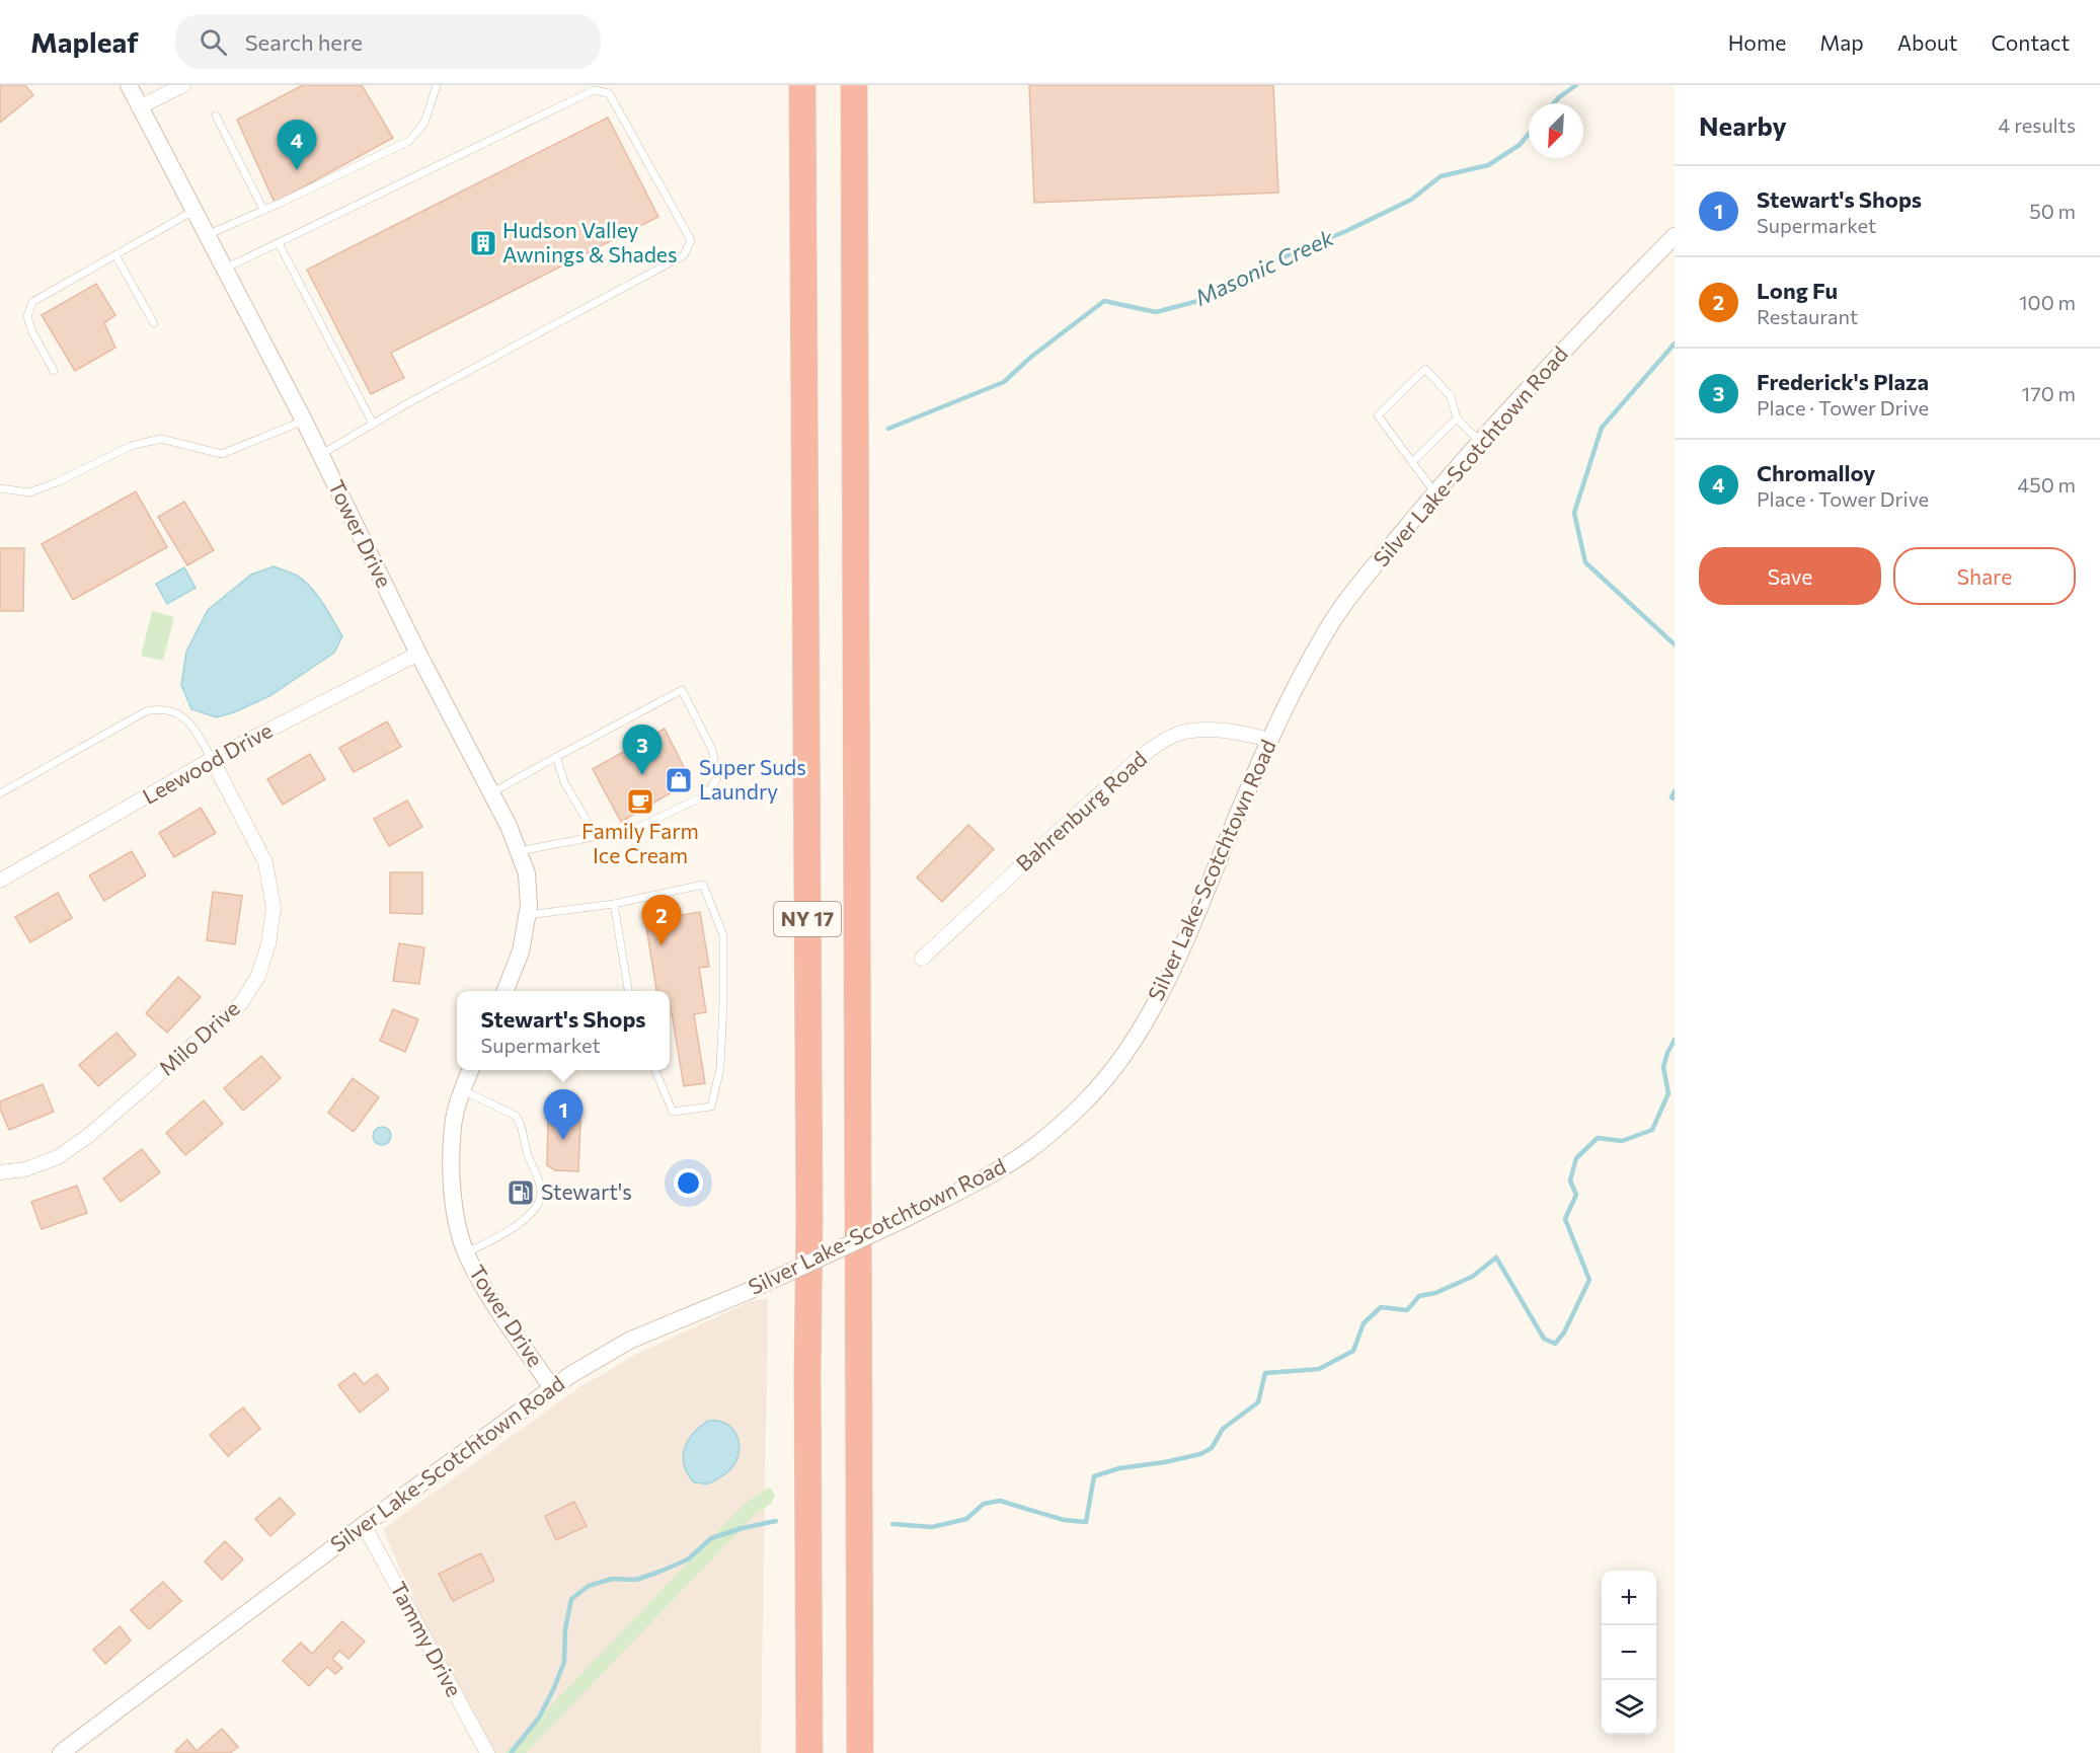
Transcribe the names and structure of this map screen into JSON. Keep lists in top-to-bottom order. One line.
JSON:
{"streets":{"highway":["NY 17"],"street":["Silver Lake-Scotchtown Road","Tower Drive","Leewood Drive","Bahrenburg Road","Milo Drive","Tammy Drive"]},"crossings":[["Silver Lake-Scotchtown Road","Tower Drive"],["Silver Lake-Scotchtown Road","Bahrenburg Road"],["Silver Lake-Scotchtown Road","Tammy Drive"],["Tower Drive","Leewood Drive"],["Leewood Drive","Milo Drive"]],"water":["Masonic Creek"],"places":{"building":["Hudson Valley Awnings & Shades"],"shop":["Super Suds Laundry"],"cafe":["Family Farm Ice Cream"],"fuel station":["Stewart's"]},"north":"bottom left","page":{"header":"Mapleaf","search":"Search here","nav":["Home","Map","About","Contact"],"heading":["Nearby","4 results"],"pins":["4","3","2","1"],"list":[{"mark":"1","name":"Stewart's Shops","note":"Supermarket","value":"50 m"},{"mark":"2","name":"Long Fu","note":"Restaurant","value":"100 m"},{"mark":"3","name":"Frederick's Plaza","note":"Place · Tower Drive","value":"170 m"},{"mark":"4","name":"Chromalloy","note":"Place · Tower Drive","value":"450 m"}],"buttons":["Save","Share"],"popup":["Stewart's Shops","Supermarket"],"map_buttons":["+","−"]}}
